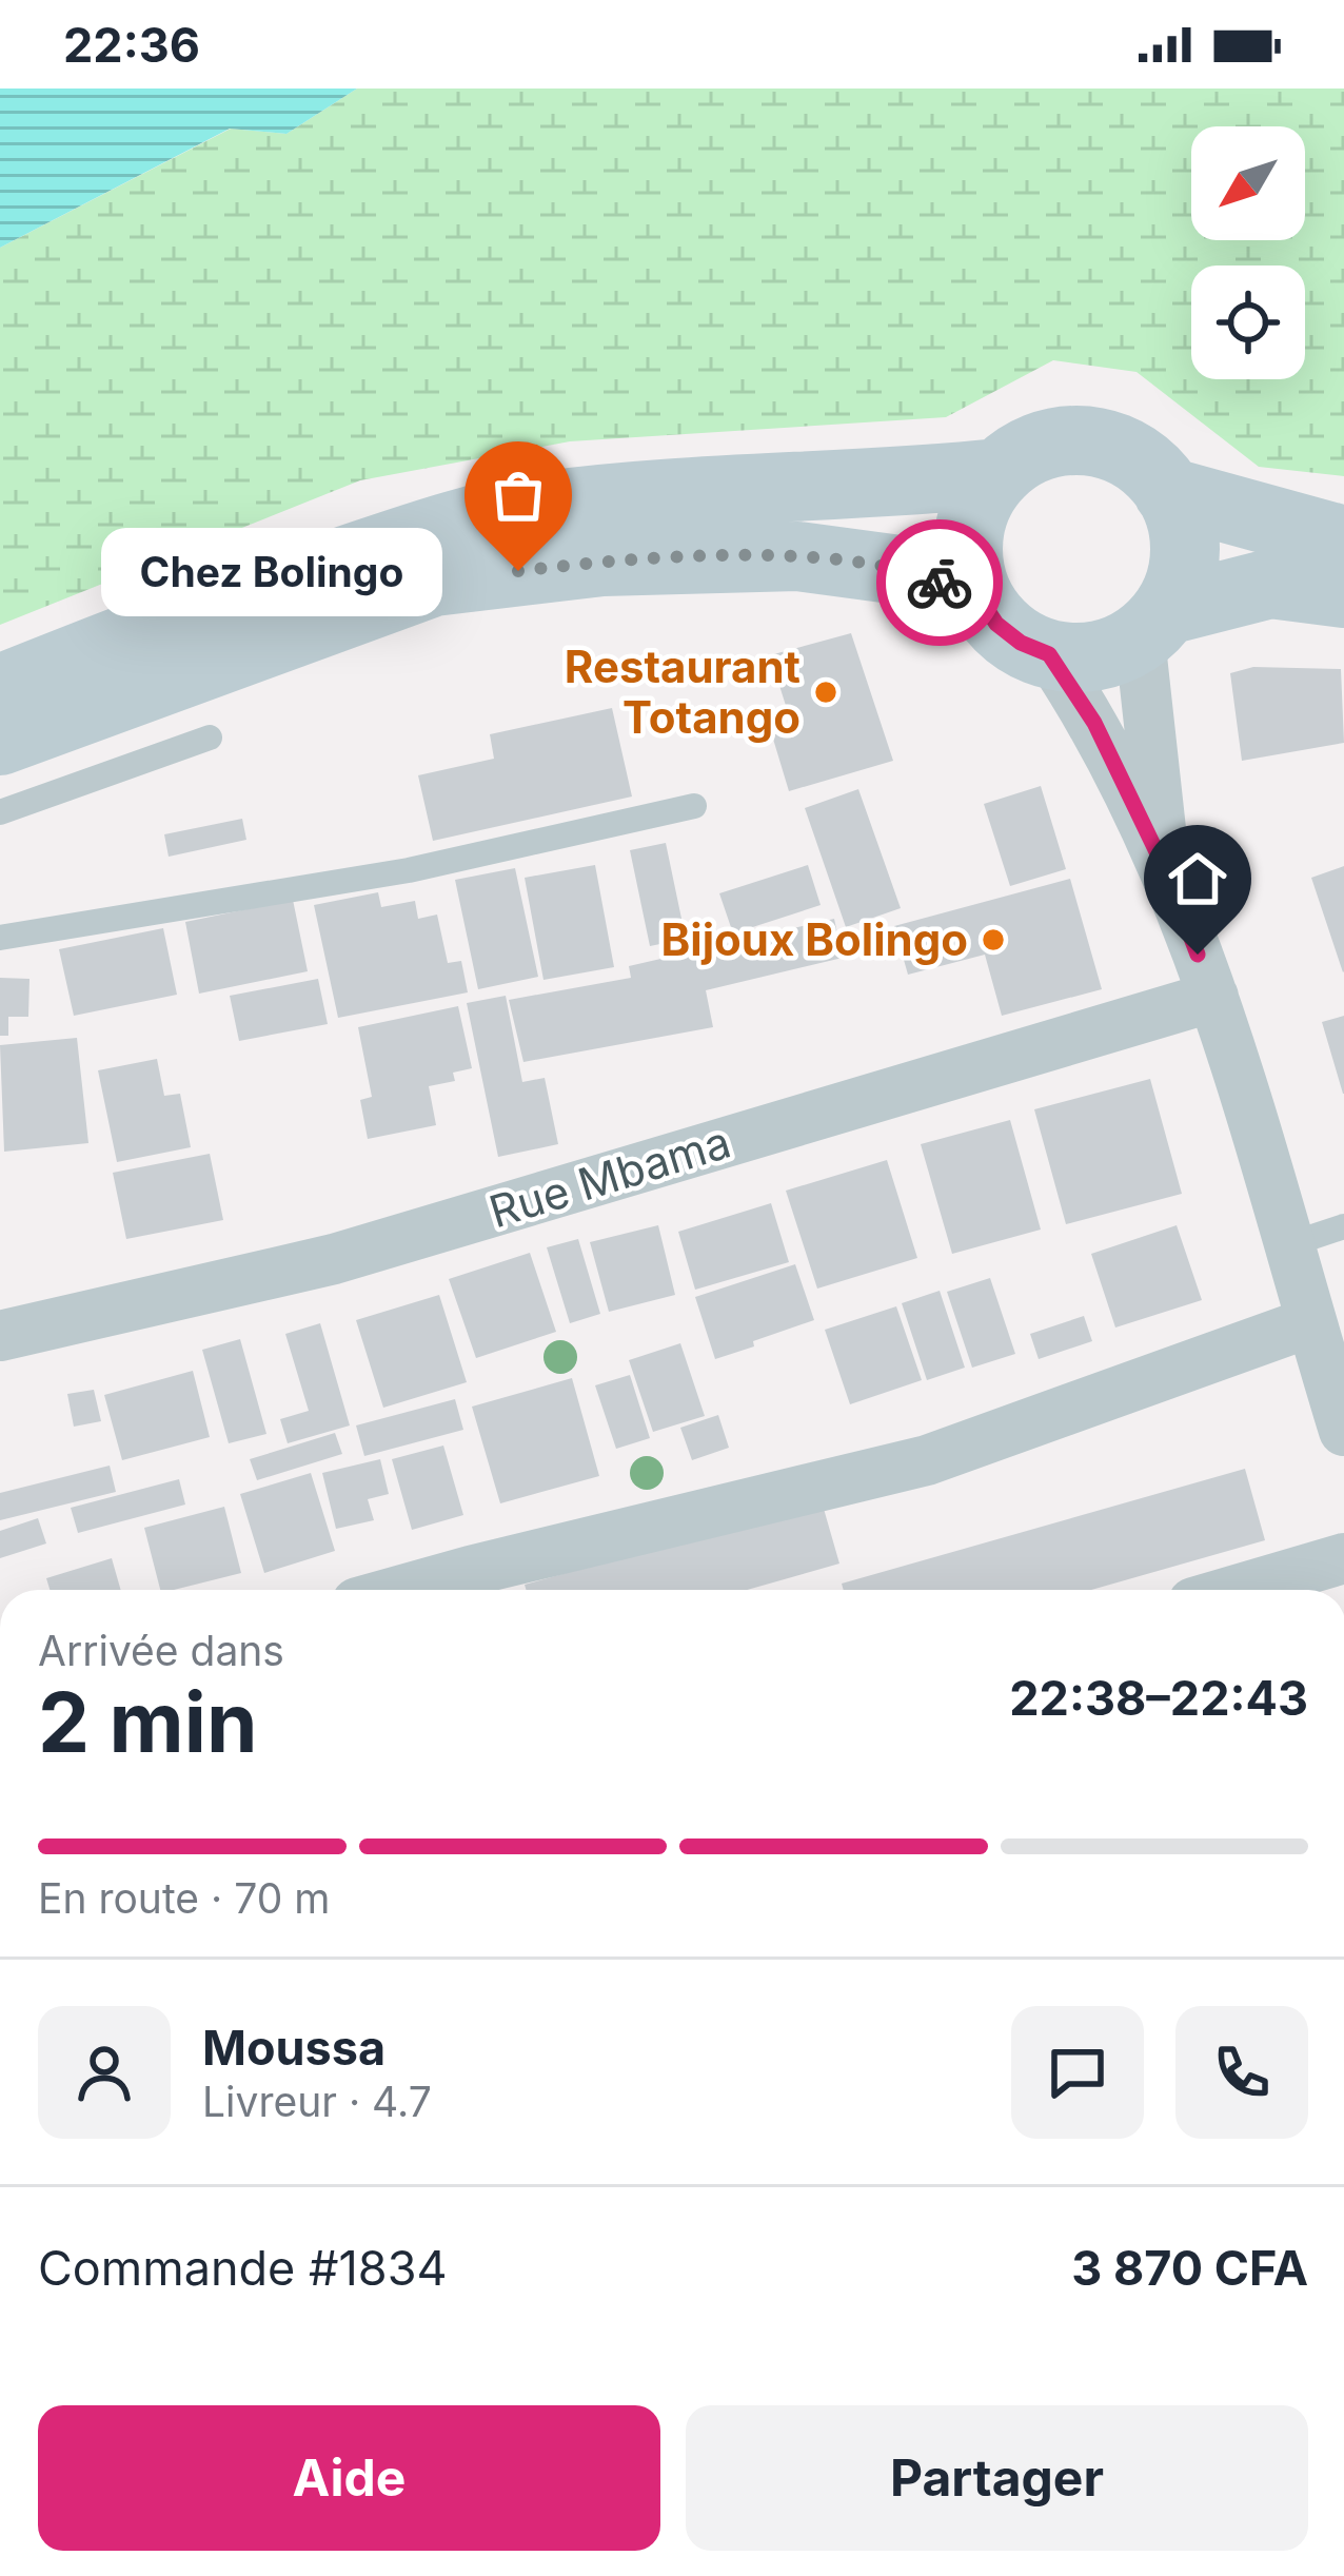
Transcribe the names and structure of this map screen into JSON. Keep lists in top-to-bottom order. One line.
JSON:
{"streets":{"street":["Rue Mbama"]},"places":["Chez Bolingo","Restaurant Totango","Bijoux Bolingo"],"north":"bottom left","page":{"status":"22:36","bubble":"Chez Bolingo","heading":["2 min","Arrivée dans","22:38–22:43"],"panel":["Moussa","Livreur · 4.7","Commande #1834","3 870 CFA"],"bar":"En route · 70 m","buttons":["Aide","Partager"]}}
